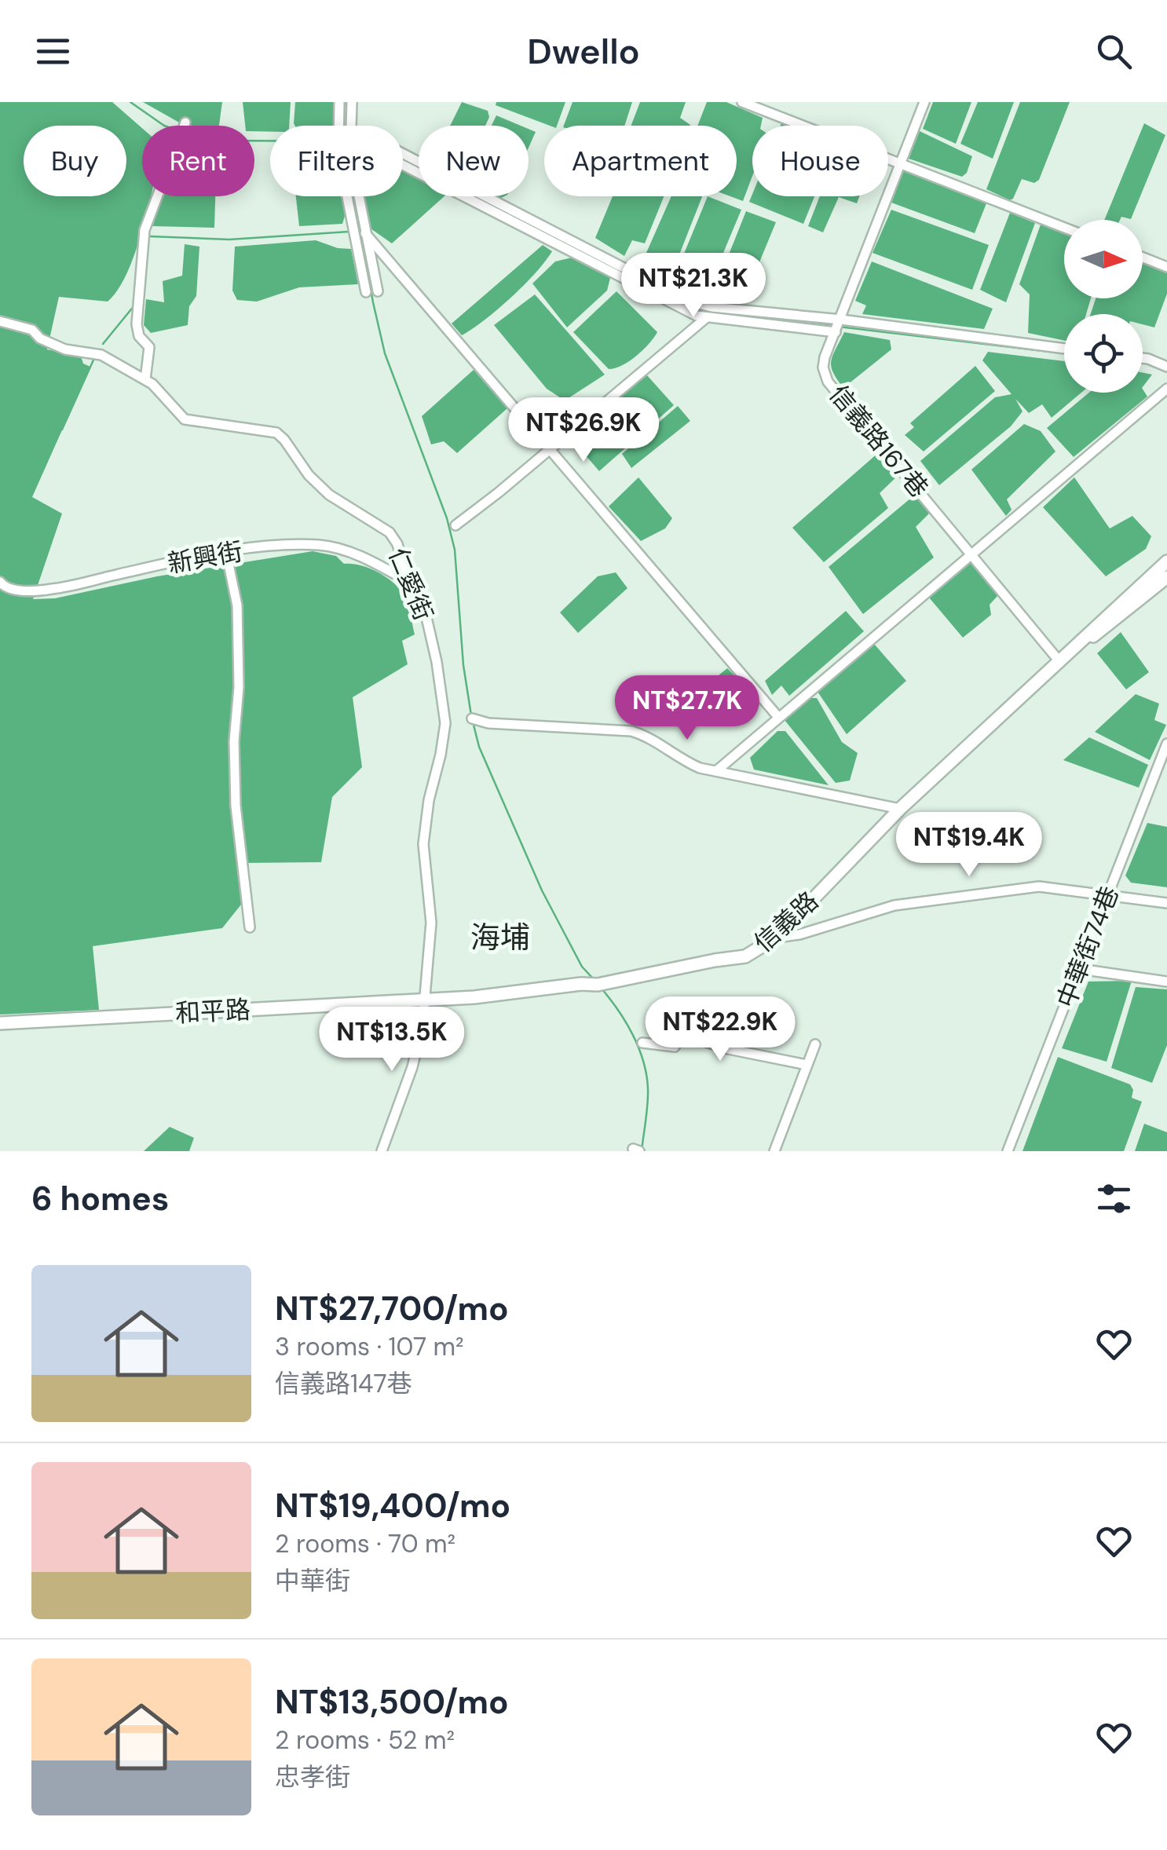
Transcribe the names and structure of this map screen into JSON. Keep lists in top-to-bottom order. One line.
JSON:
{"streets":{"main road":["信義路","和平路"],"street":["信義路167巷","新興街","仁愛街","中華街74巷"]},"crossings":[["信義路167巷","信義路"],["新興街","仁愛街"],["仁愛街","信義路"],["仁愛街","和平路"],["信義路","和平路"]],"districts":["海埔"],"north":"right","page":{"header":"Dwello","chip":["Buy","Rent","Filters","New","Apartment","House"],"price":["NT$21.3K","NT$26.9K","NT$27.7K","NT$19.4K","NT$22.9K","NT$13.5K"],"heading":"6 homes","list":[{"name":"NT$27,700/mo","note":"3 rooms · 107 m² · 信義路147巷"},{"name":"NT$19,400/mo","note":"2 rooms · 70 m² · 中華街"},{"name":"NT$13,500/mo","note":"2 rooms · 52 m² · 忠孝街"}]}}
